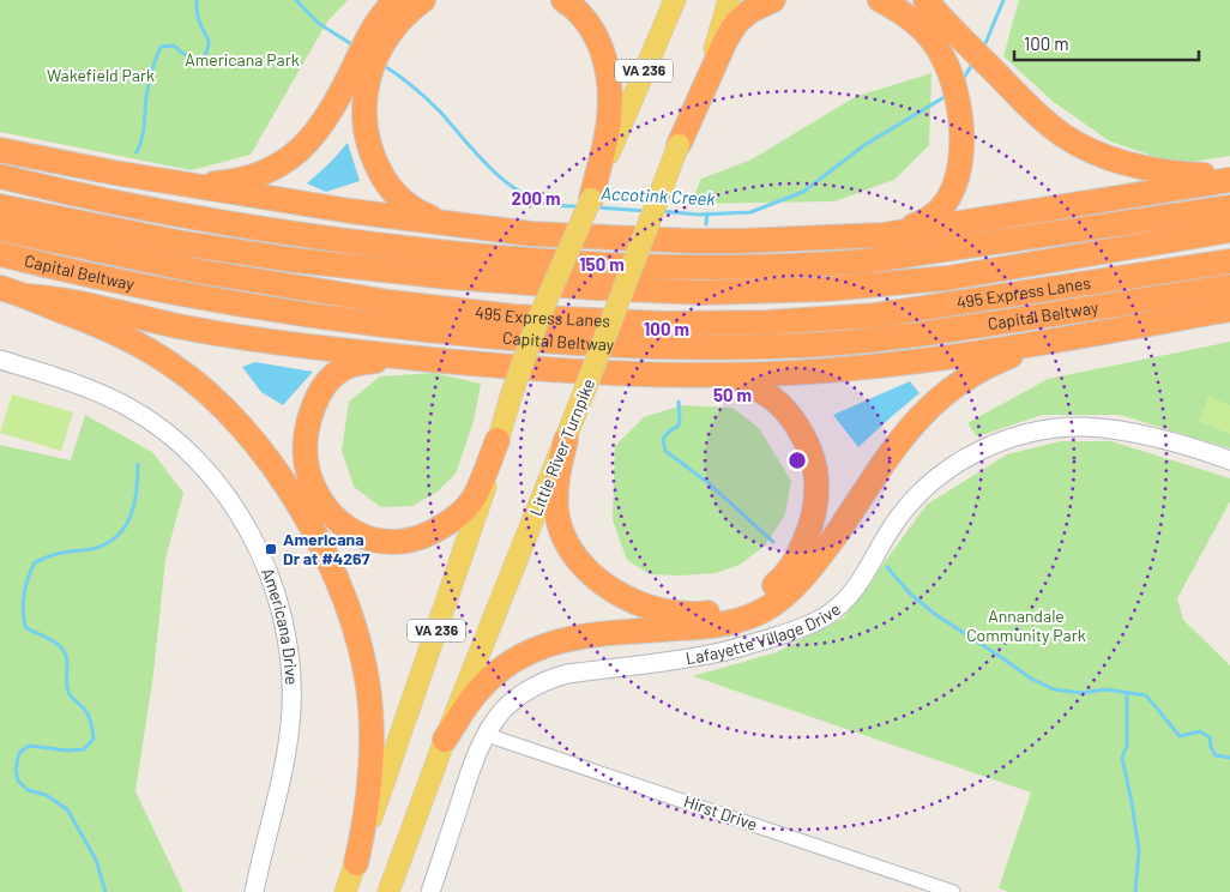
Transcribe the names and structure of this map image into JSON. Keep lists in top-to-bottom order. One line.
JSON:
{"streets":{"highway":["Capital Beltway","495 Express Lanes"],"main road":["VA 236","Little River Turnpike"],"street":["Americana Drive","Lafayette Village Drive","Hirst Drive"]},"crossings":[["Lafayette Village Drive","Hirst Drive"]],"water":["Accotink Creek"],"parks":["Americana Park","Wakefield Park","Annandale Community Park"],"places":{"transit":["Americana Dr at #4267"]},"scale_bar":"100 m","rings":["200 m","150 m","100 m","50 m"]}
